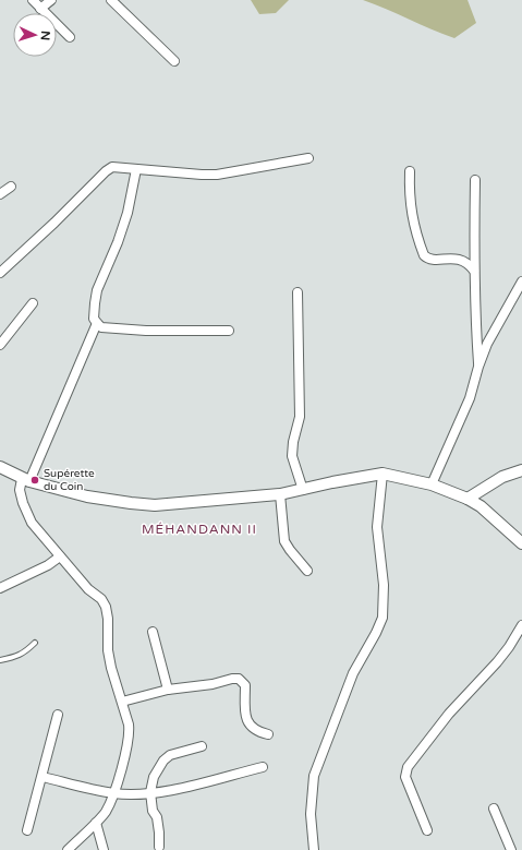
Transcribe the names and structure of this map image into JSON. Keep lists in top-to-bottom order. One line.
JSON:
{"districts":["MÉHANDANN II"],"places":["Supérette du Coin"],"north":"right"}
